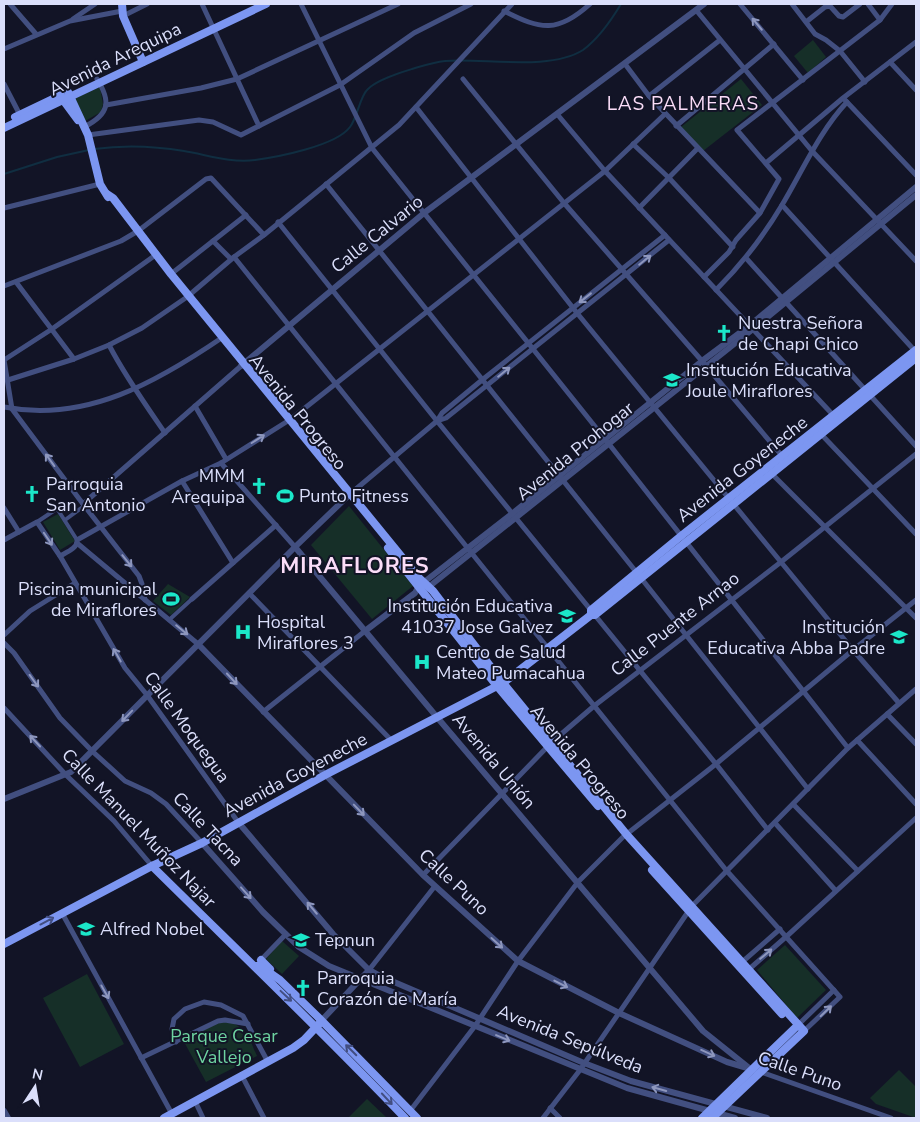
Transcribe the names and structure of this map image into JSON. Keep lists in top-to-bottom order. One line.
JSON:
{"streets":{"main road":["Avenida Arequipa","Avenida Progreso","Avenida Goyeneche","Calle Manuel Muñoz Najar"],"street":["Calle Calvario","Avenida Prohogar","Calle Puente Arnao","Calle Moquegua","Avenida Unión","Calle Tacna","Calle Puno","Avenida Sepúlveda"]},"crossings":[["Avenida Arequipa","Avenida Progreso"],["Calle Calvario","Avenida Progreso"],["Avenida Progreso","Avenida Prohogar"],["Avenida Progreso","Avenida Goyeneche"],["Avenida Progreso","Calle Puente Arnao"],["Avenida Prohogar","Avenida Unión"],["Avenida Prohogar","Calle Puno"],["Avenida Goyeneche","Calle Moquegua"],["Avenida Goyeneche","Avenida Unión"],["Avenida Goyeneche","Calle Manuel Muñoz Najar"],["Avenida Goyeneche","Calle Tacna"],["Avenida Goyeneche","Calle Puno"],["Calle Puente Arnao","Avenida Unión"],["Calle Puente Arnao","Calle Puno"],["Calle Moquegua","Avenida Sepúlveda"],["Avenida Unión","Calle Puno"],["Calle Tacna","Avenida Sepúlveda"]],"one_way":["Calle Tacna","Calle Puno"],"districts":["LAS PALMERAS","MIRAFLORES"],"parks":["Parque Cesar Vallejo"],"places":{"church":["Nuestra Señora de Chapi Chico","MMM Arequipa","Parroquia San Antonio","Parroquia Corazón de María"],"school or university":["Institución Educativa Joule Miraflores","Institución Educativa 41037 Jose Galvez","Institución Educativa Abba Padre","Alfred Nobel","Tepnun"],"sports":["Punto Fitness","Piscina municipal de Miraflores"],"hospital":["Hospital Miraflores 3","Centro de Salud Mateo Pumacahua"]},"north":"top"}
